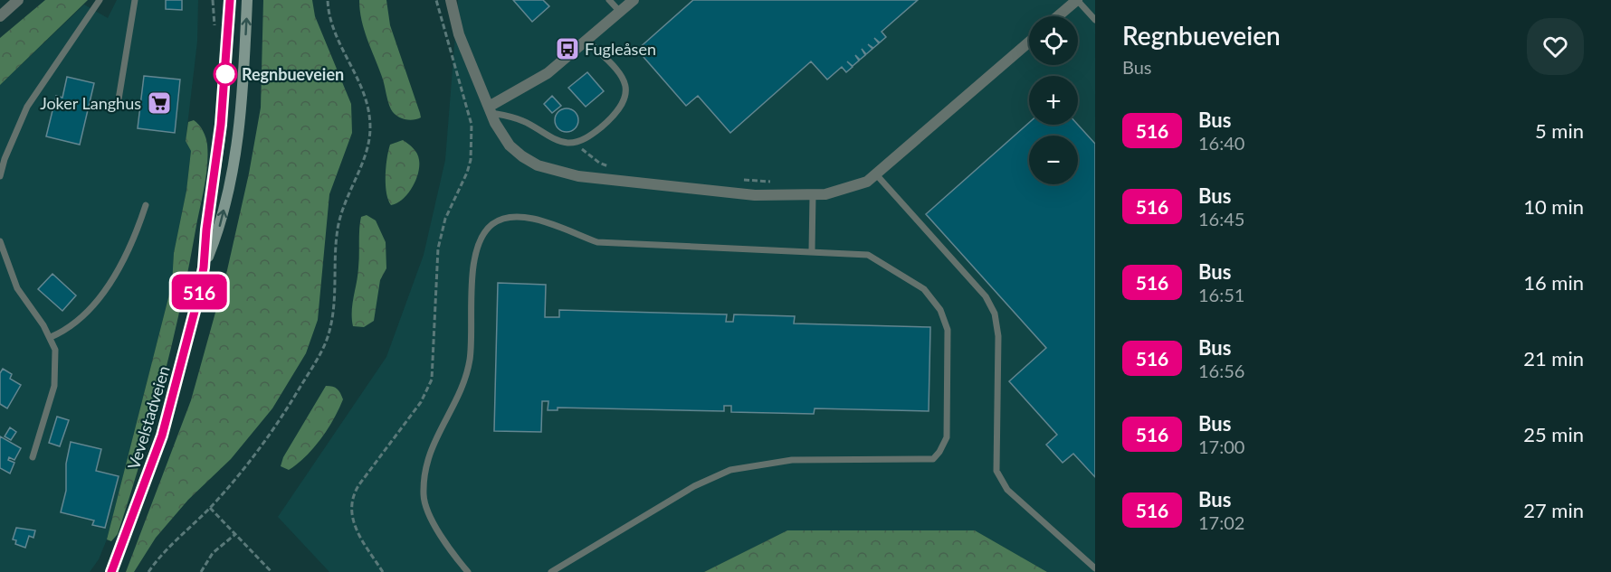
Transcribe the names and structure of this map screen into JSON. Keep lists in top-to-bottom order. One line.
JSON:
{"streets":{"main road":["Vevelstadveien"]},"places":{"bus stop":["Fugleåsen"],"other":["Regnbueveien"],"supermarket":["Joker Langhus"]},"lines":["bus line 516"],"page":{"on_map":"516","heading":["Regnbueveien","Bus"],"map_buttons":["+","−"],"list":[{"mark":"516","name":"Bus","note":"16:40","value":"5 min"},{"mark":"516","name":"Bus","note":"16:45","value":"10 min"},{"mark":"516","name":"Bus","note":"16:51","value":"16 min"},{"mark":"516","name":"Bus","note":"16:56","value":"21 min"},{"mark":"516","name":"Bus","note":"17:00","value":"25 min"},{"mark":"516","name":"Bus","note":"17:02","value":"27 min"}]}}
